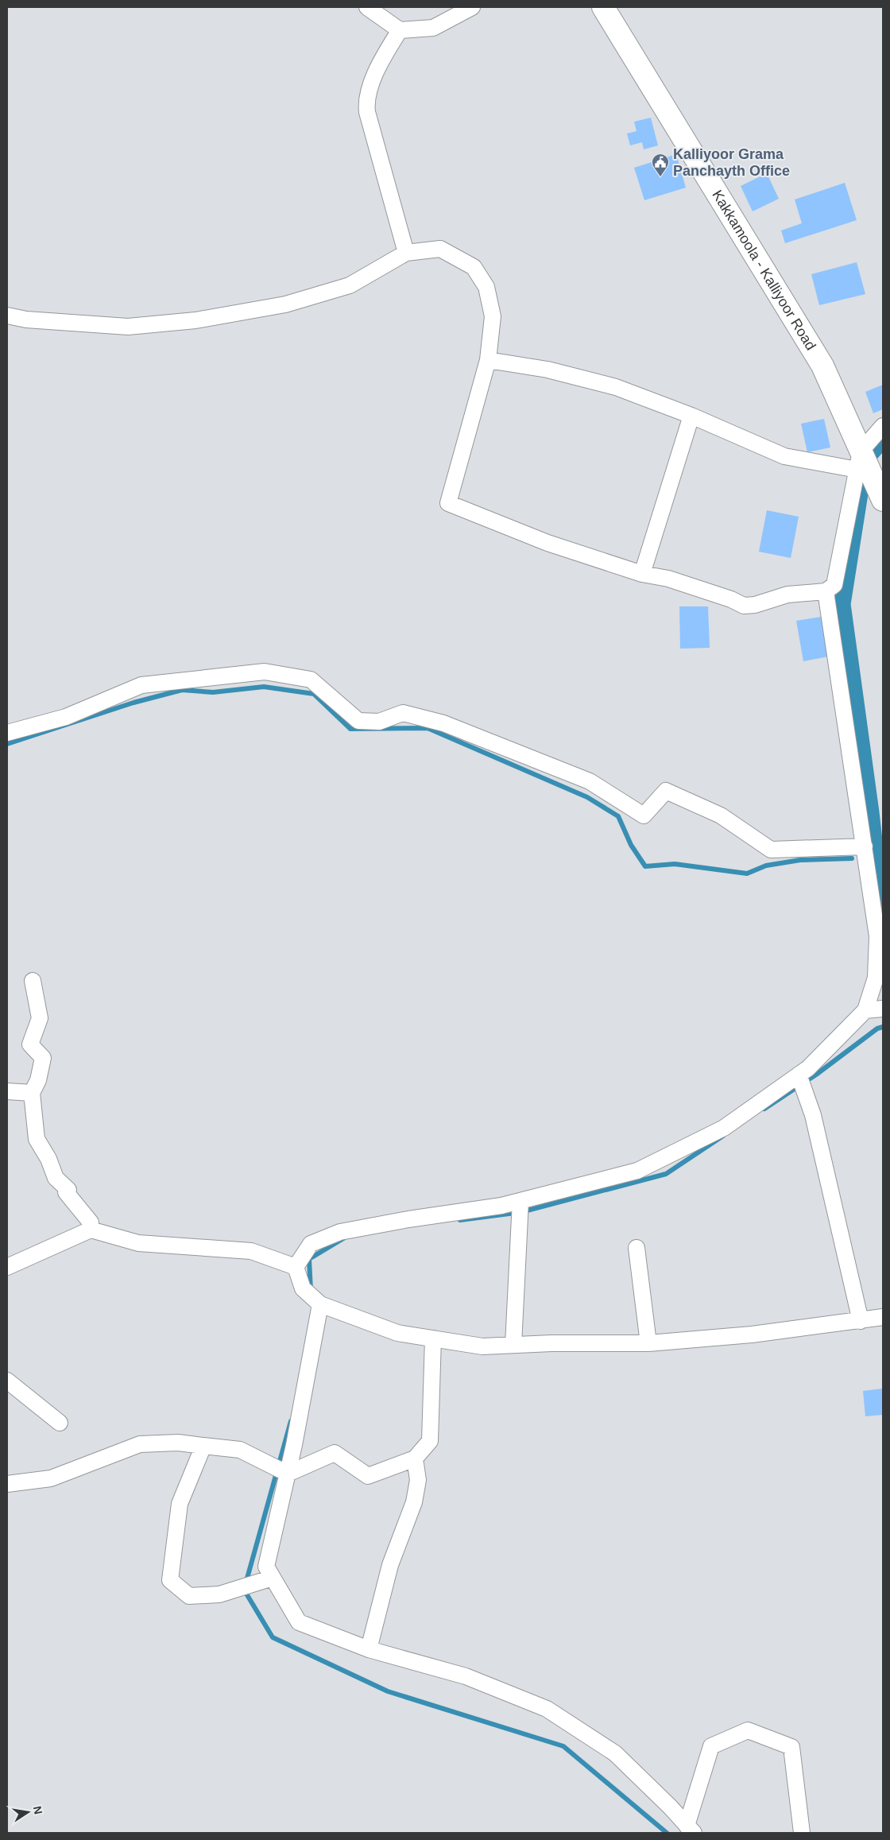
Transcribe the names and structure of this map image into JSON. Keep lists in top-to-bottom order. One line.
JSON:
{"streets":{"main road":["Kakkamoola - Kalliyoor Road"]},"places":{"public building":["Kalliyoor Grama Panchayth Office"]},"north":"right"}
